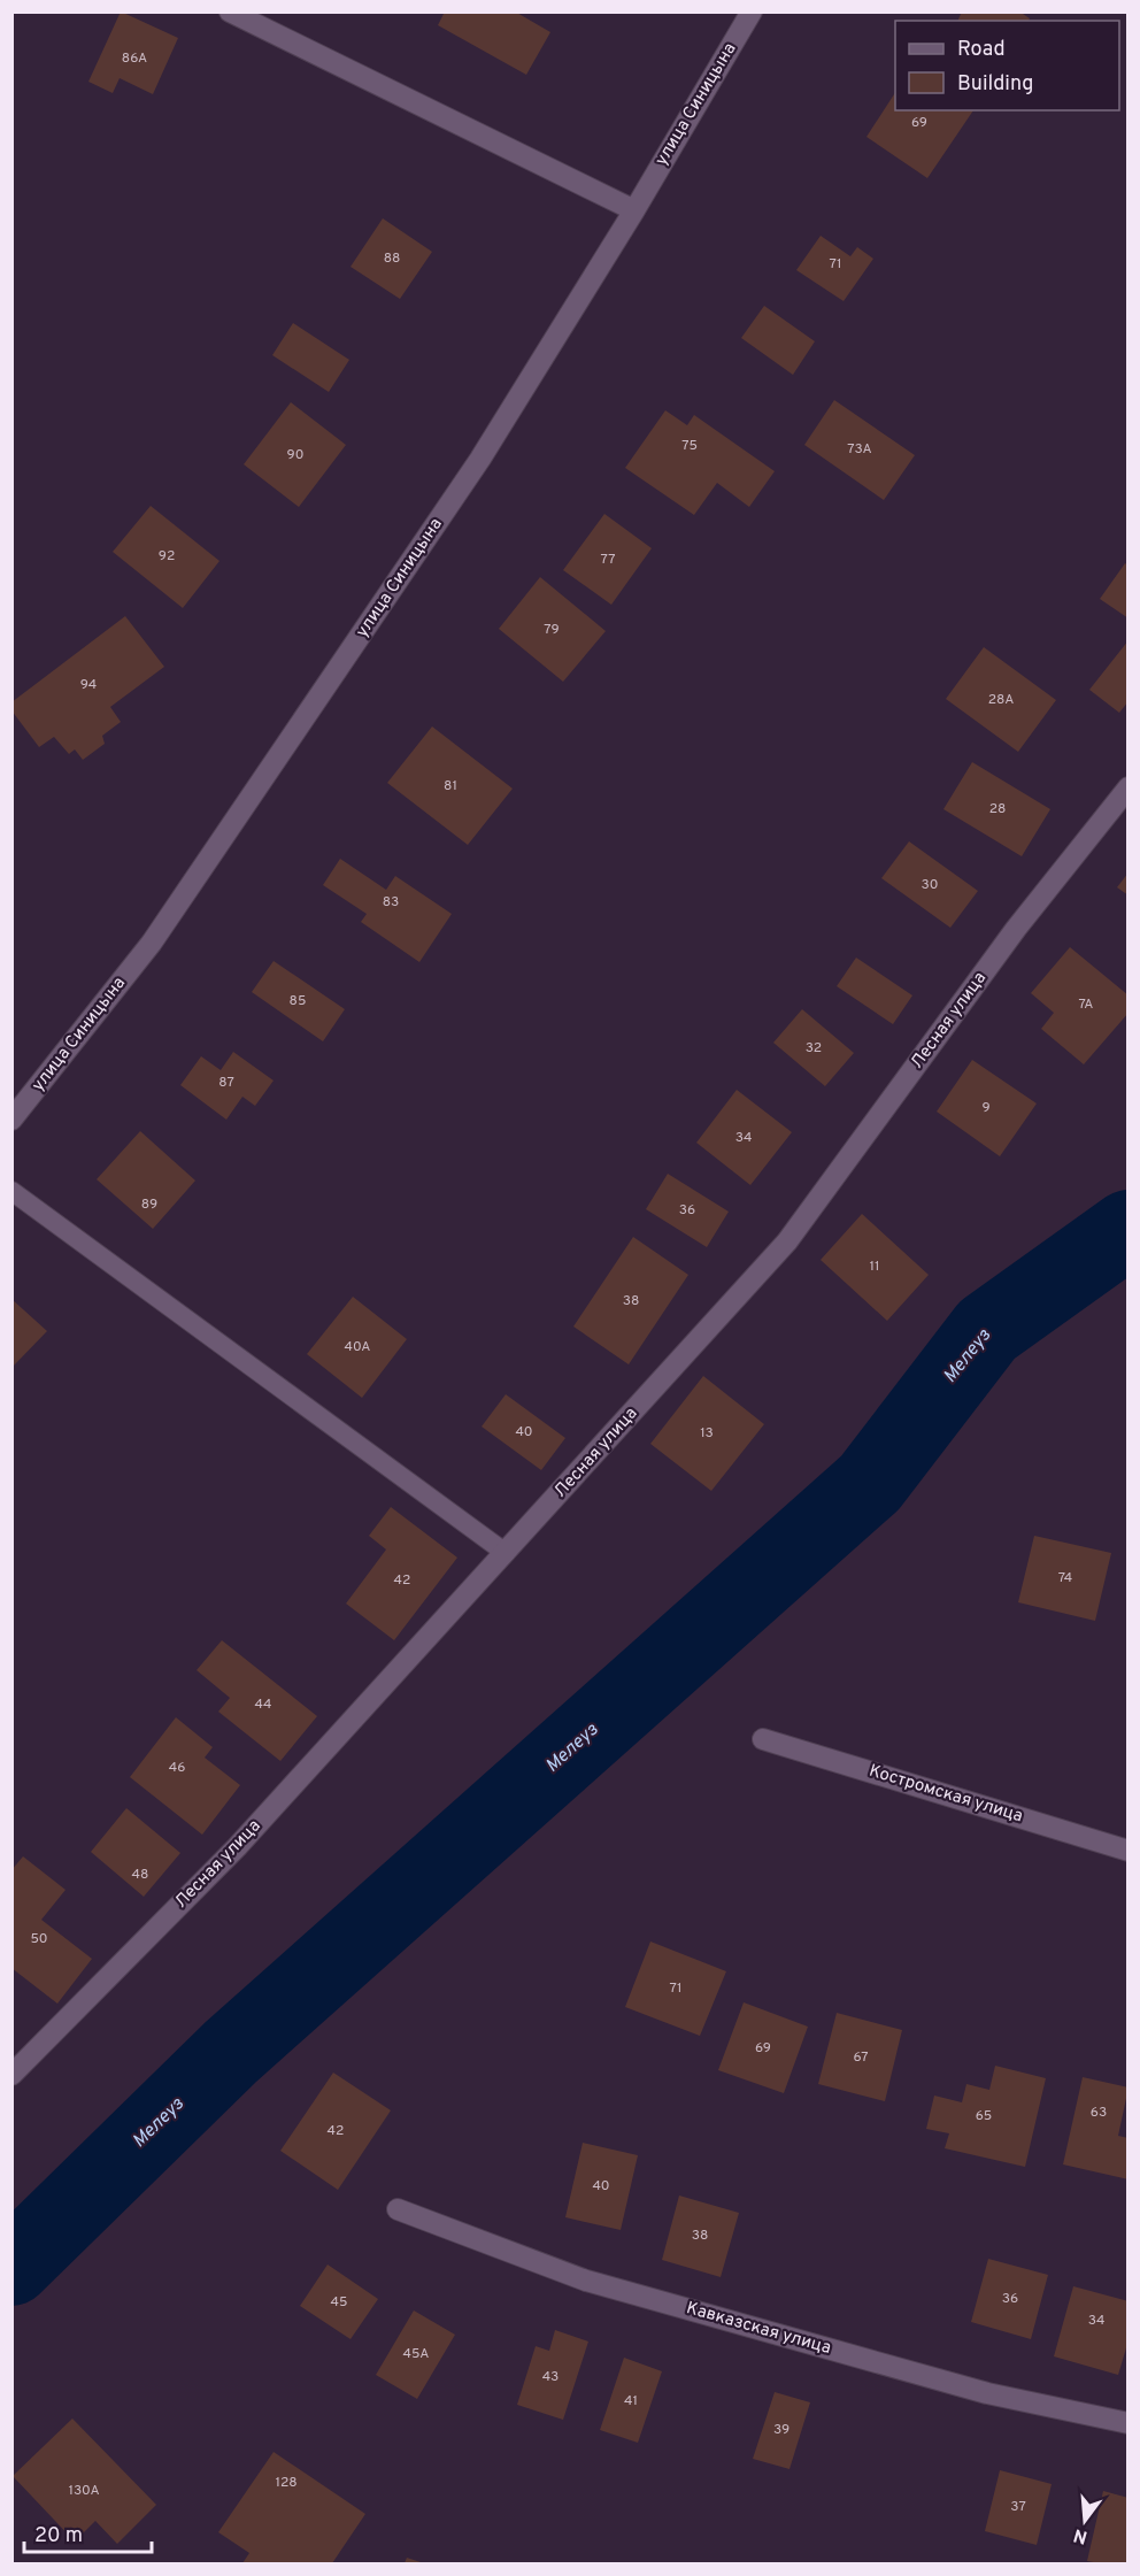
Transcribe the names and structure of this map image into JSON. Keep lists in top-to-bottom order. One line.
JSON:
{"streets":{"street":["улица Синицына","Лесная улица","Костромская улица","Кавказская улица"]},"water":["Мелеуз"],"house_numbers":["86А","69","88","71","75","73А","90","92","77","79","94","28А","81","28","30","83","85","7А","32","87","9","34","89","36","11","38","40А","40","13","74","42","44","46","48","50","71","69","67","63","65","42","40","38","36","45","34","45А","43","41","39","128","130А","37"],"legend":["Road","Building"],"scale_bar":"20 m","north":"bottom"}
